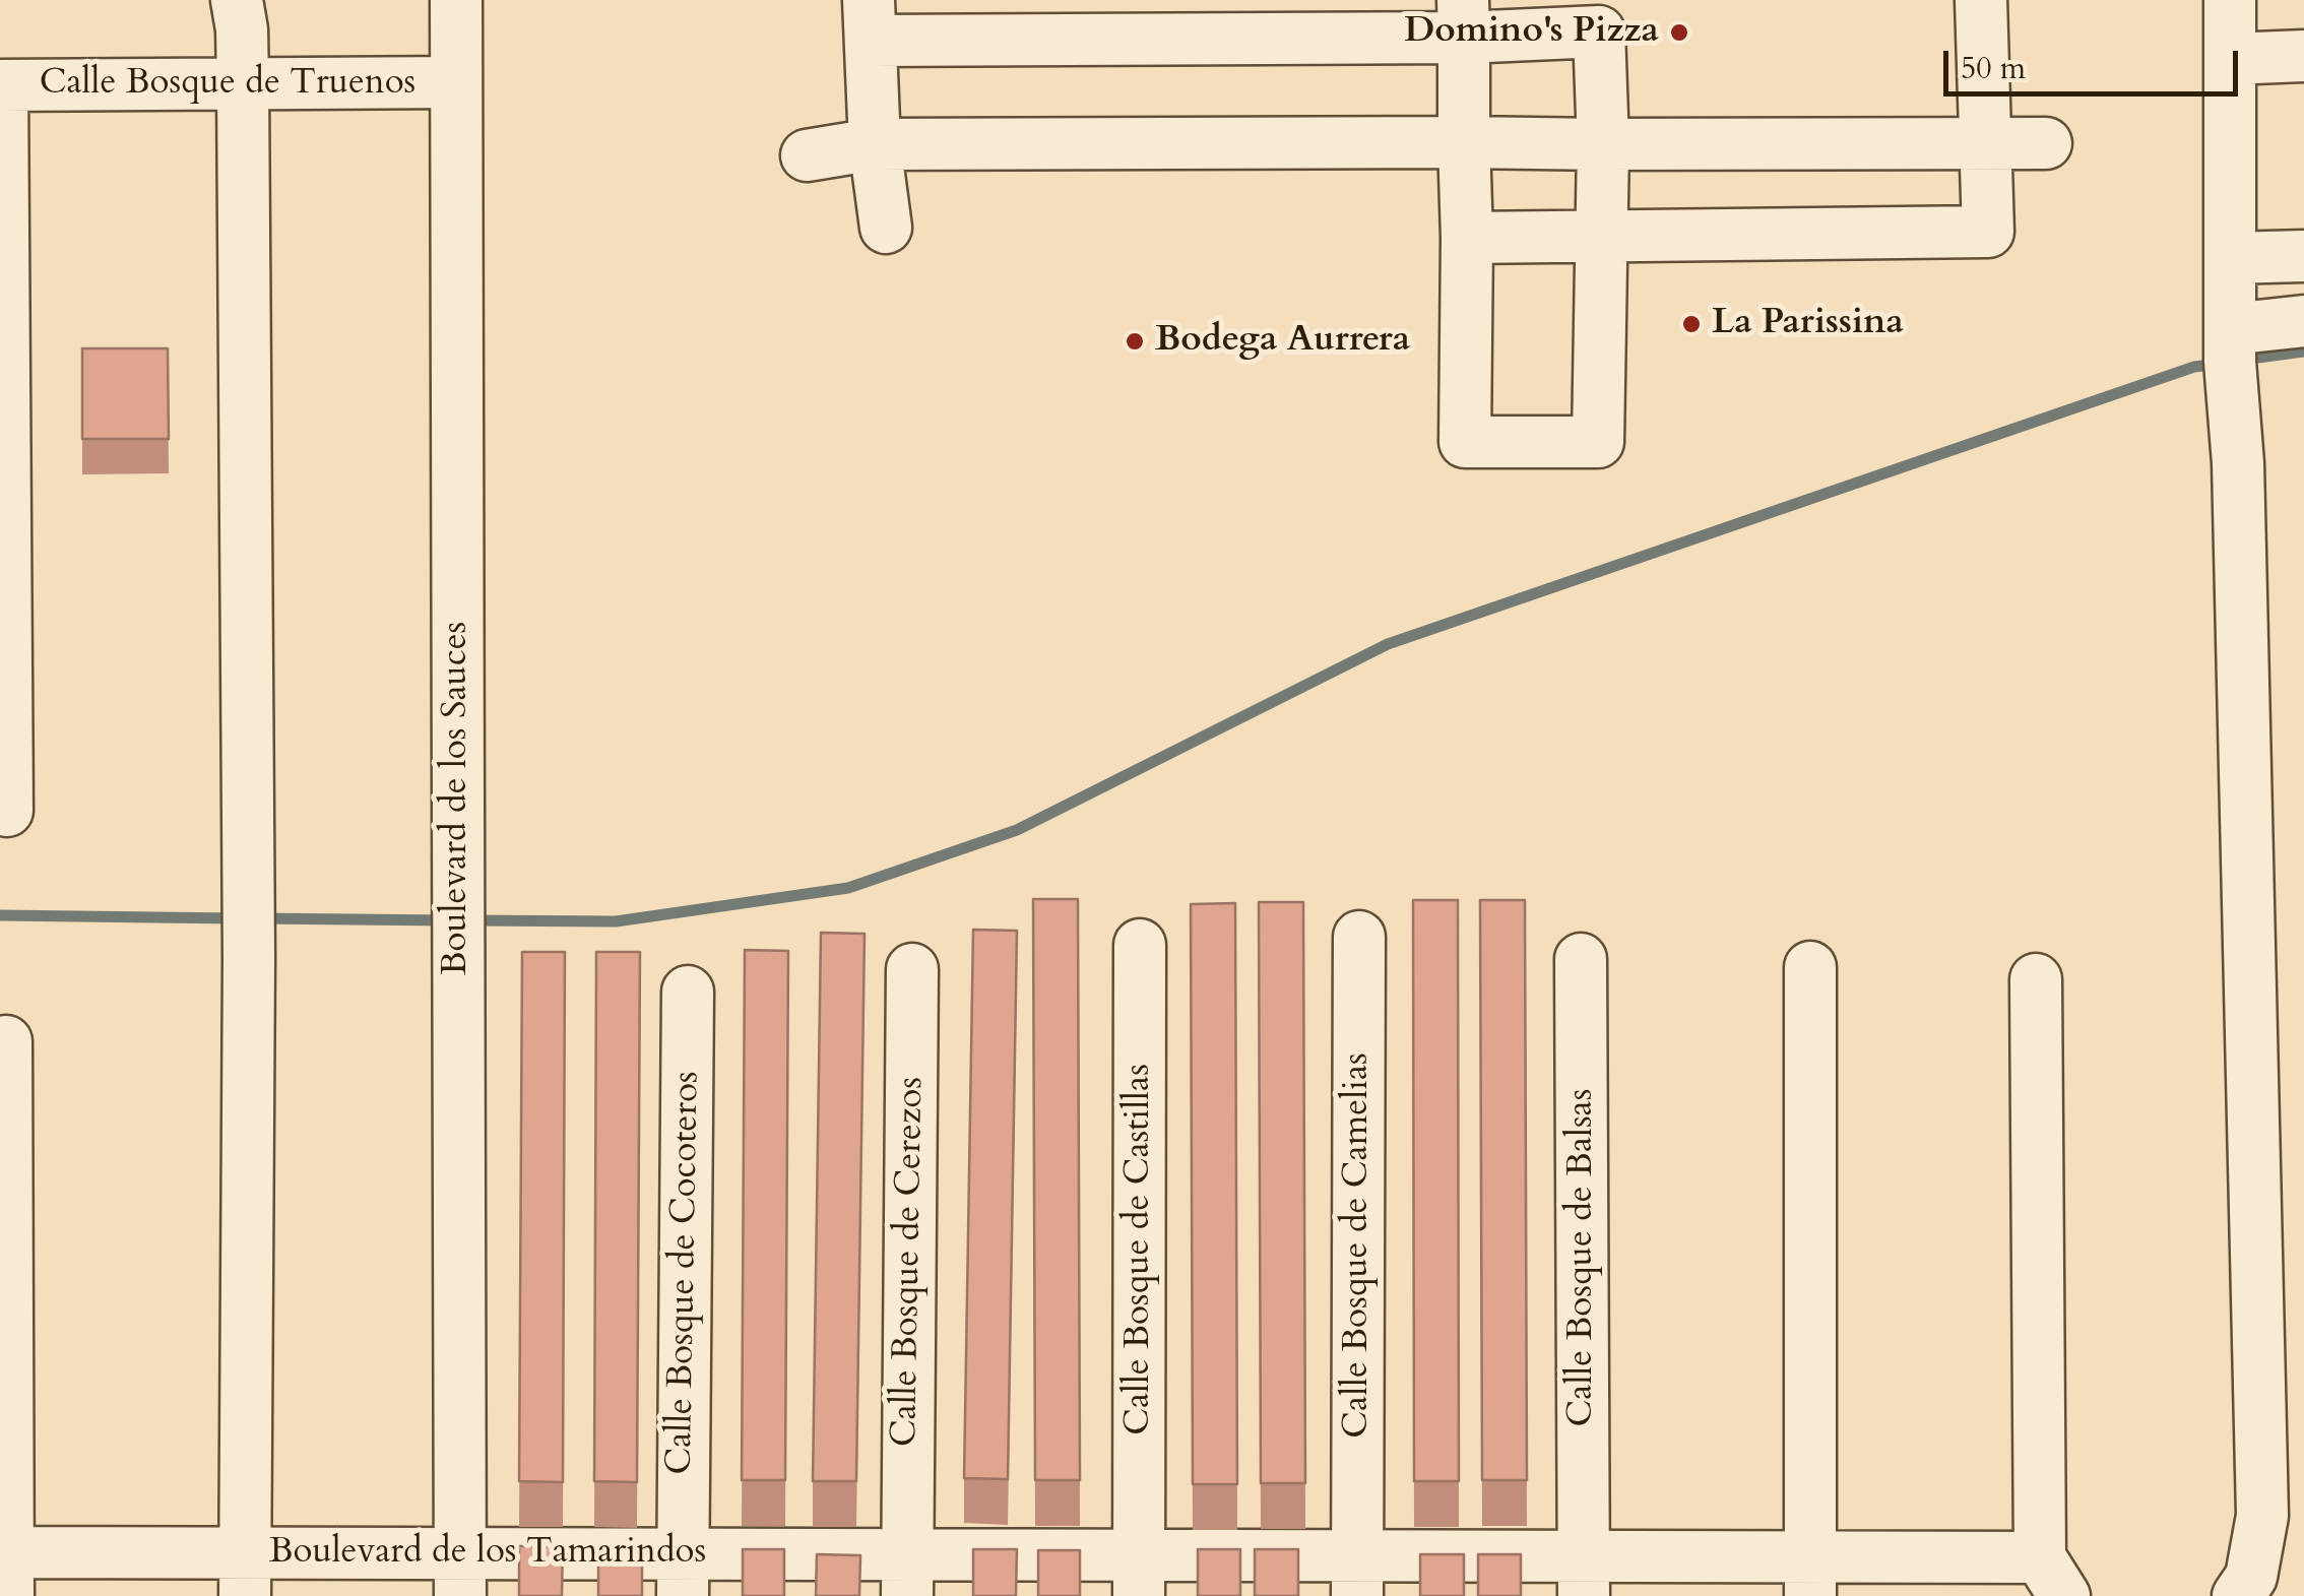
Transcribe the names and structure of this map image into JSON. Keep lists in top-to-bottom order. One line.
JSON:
{"streets":{"street":["Calle Bosque de Truenos","Boulevard de los Sauces","Calle Bosque de Camelias","Calle Bosque de Castillas","Calle Bosque de Balsas","Calle Bosque de Cerezos","Calle Bosque de Cocoteros","Boulevard de los Tamarindos"]},"crossings":[["Calle Bosque de Truenos","Boulevard de los Sauces"],["Boulevard de los Sauces","Boulevard de los Tamarindos"],["Calle Bosque de Camelias","Boulevard de los Tamarindos"],["Calle Bosque de Castillas","Boulevard de los Tamarindos"],["Calle Bosque de Balsas","Boulevard de los Tamarindos"],["Calle Bosque de Cerezos","Boulevard de los Tamarindos"],["Calle Bosque de Cocoteros","Boulevard de los Tamarindos"]],"places":["Domino's Pizza","La Parissina","Bodega Aurrera"],"scale_bar":"50 m"}
